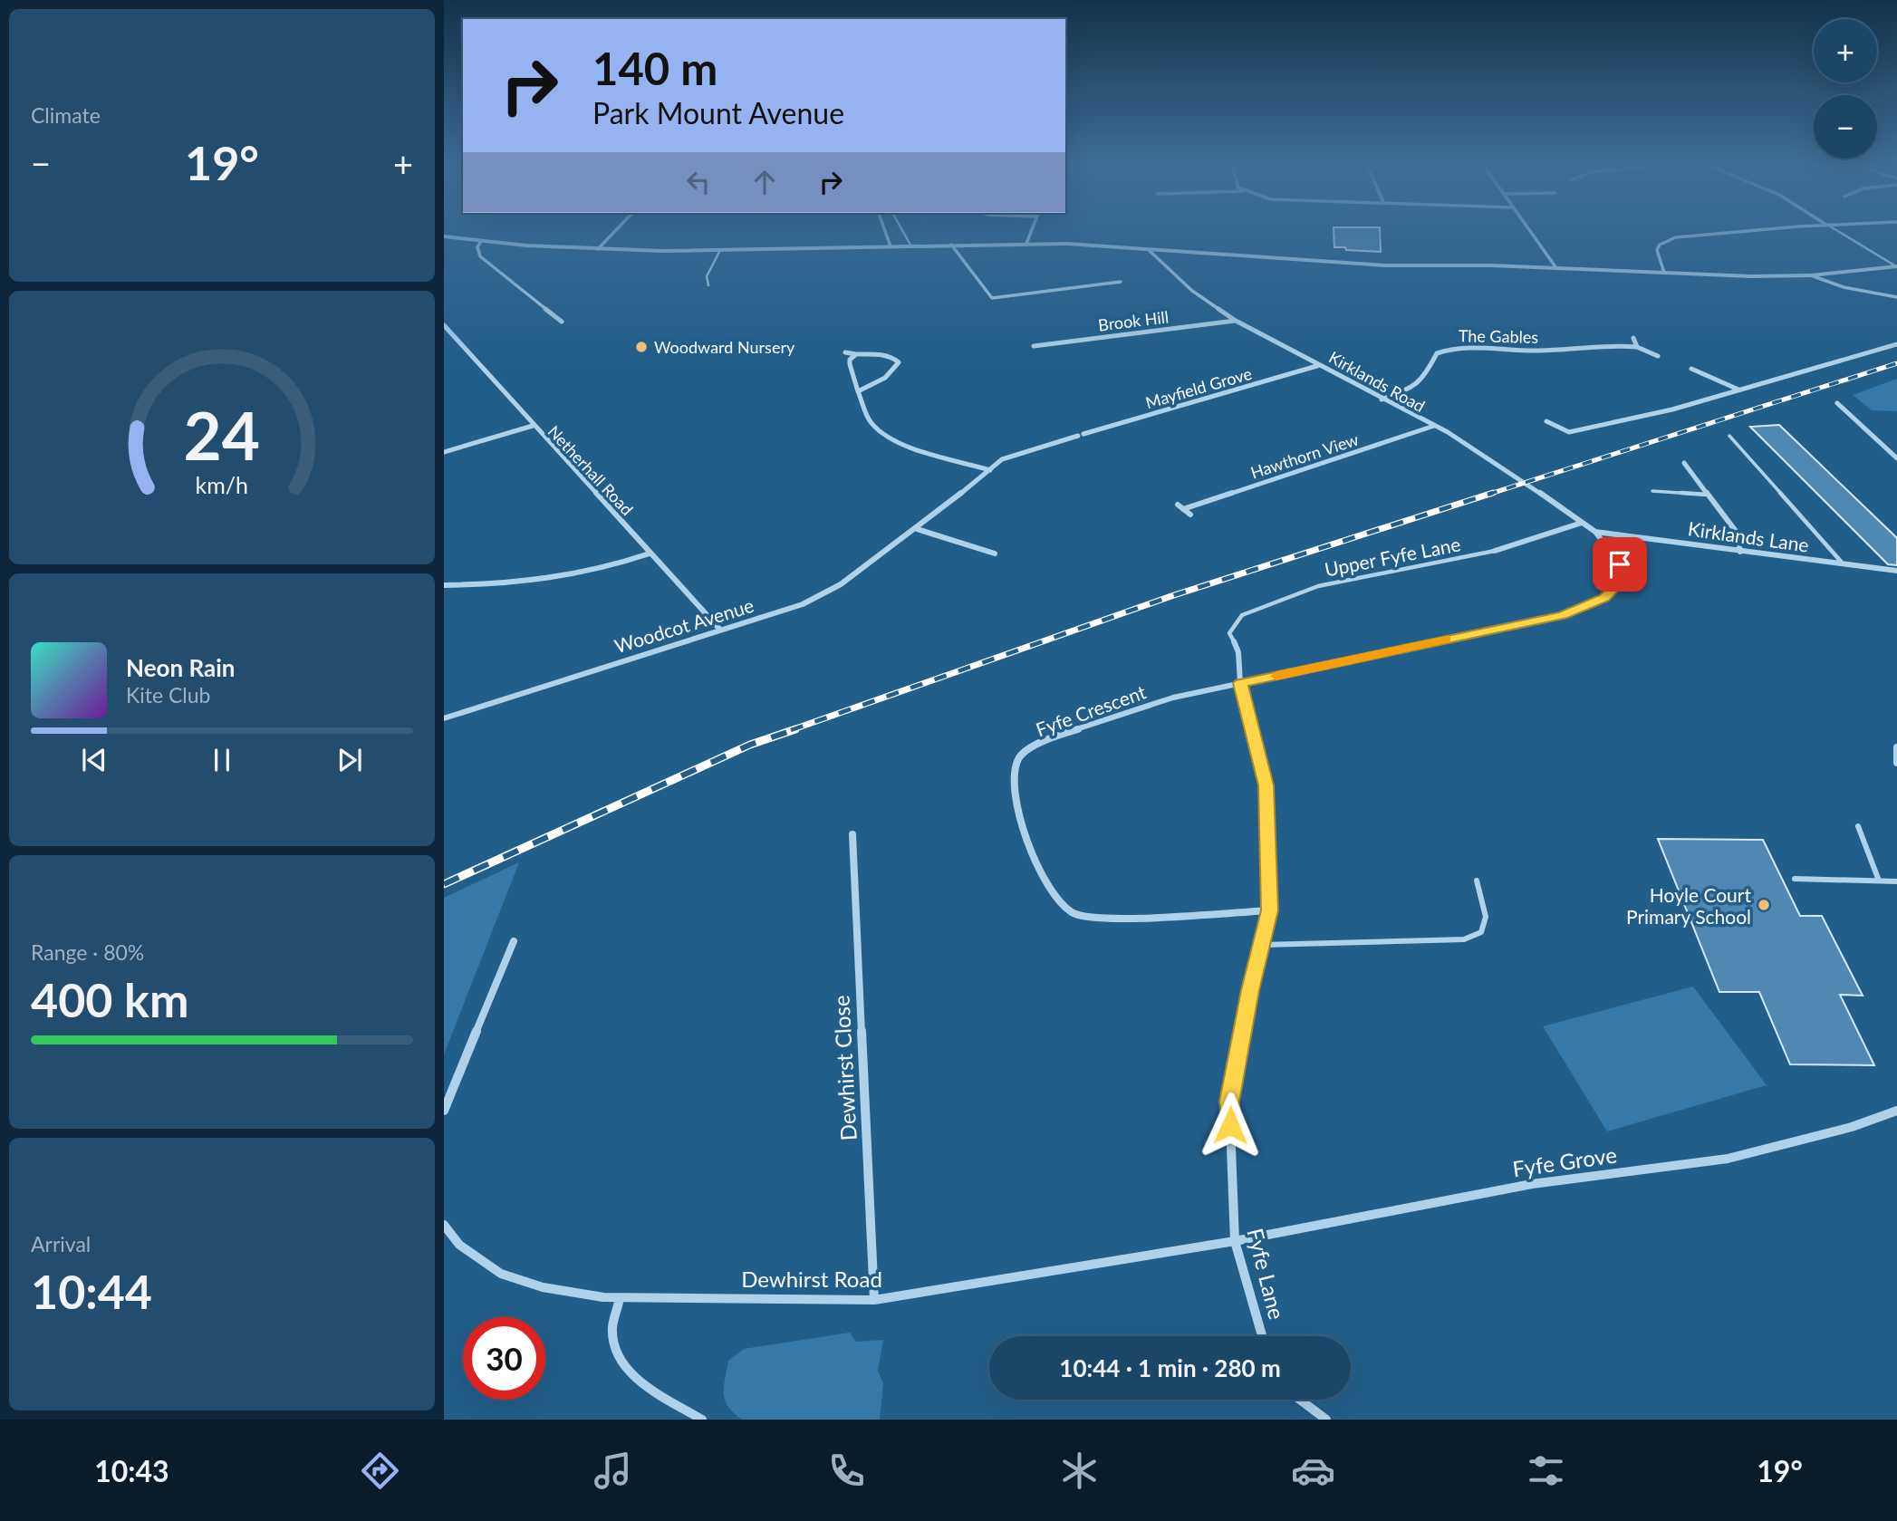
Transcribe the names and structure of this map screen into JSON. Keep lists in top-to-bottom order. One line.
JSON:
{"streets":{"street":["Brook Hill","The Gables","Kirklands Road","Mayfield Grove","Hawthorn View","Netherhall Road","Kirklands Lane","Upper Fyfe Lane","Woodcot Avenue","Fyfe Crescent","Dewhirst Close","Fyfe Grove","Fyfe Lane","Dewhirst Road"]},"crossings":[["Brook Hill","Kirklands Road"],["The Gables","Kirklands Road"],["Kirklands Road","Mayfield Grove"],["Kirklands Road","Hawthorn View"],["Kirklands Road","Kirklands Lane"],["Kirklands Road","Upper Fyfe Lane"],["Mayfield Grove","Woodcot Avenue"],["Netherhall Road","Woodcot Avenue"],["Upper Fyfe Lane","Fyfe Lane"],["Fyfe Crescent","Fyfe Lane"],["Dewhirst Close","Dewhirst Road"],["Fyfe Grove","Fyfe Lane"],["Fyfe Grove","Dewhirst Road"],["Fyfe Lane","Dewhirst Road"]],"places":["Woodward Nursery","Hoyle Court Primary School"],"page":{"tile":["Climate",["Range · 80%","400 km"],["Arrival","10:44"]],"map_buttons":["+","−"],"turn":["140 m","Park Mount Avenue"],"heat":["−","19°","+"],"song":["Neon Rain","Kite Club"],"limit":"30","trip":"10:44 · 1 min · 280 m","tabs":["10:43","19°"],"gauge":["24","km/h"]}}
